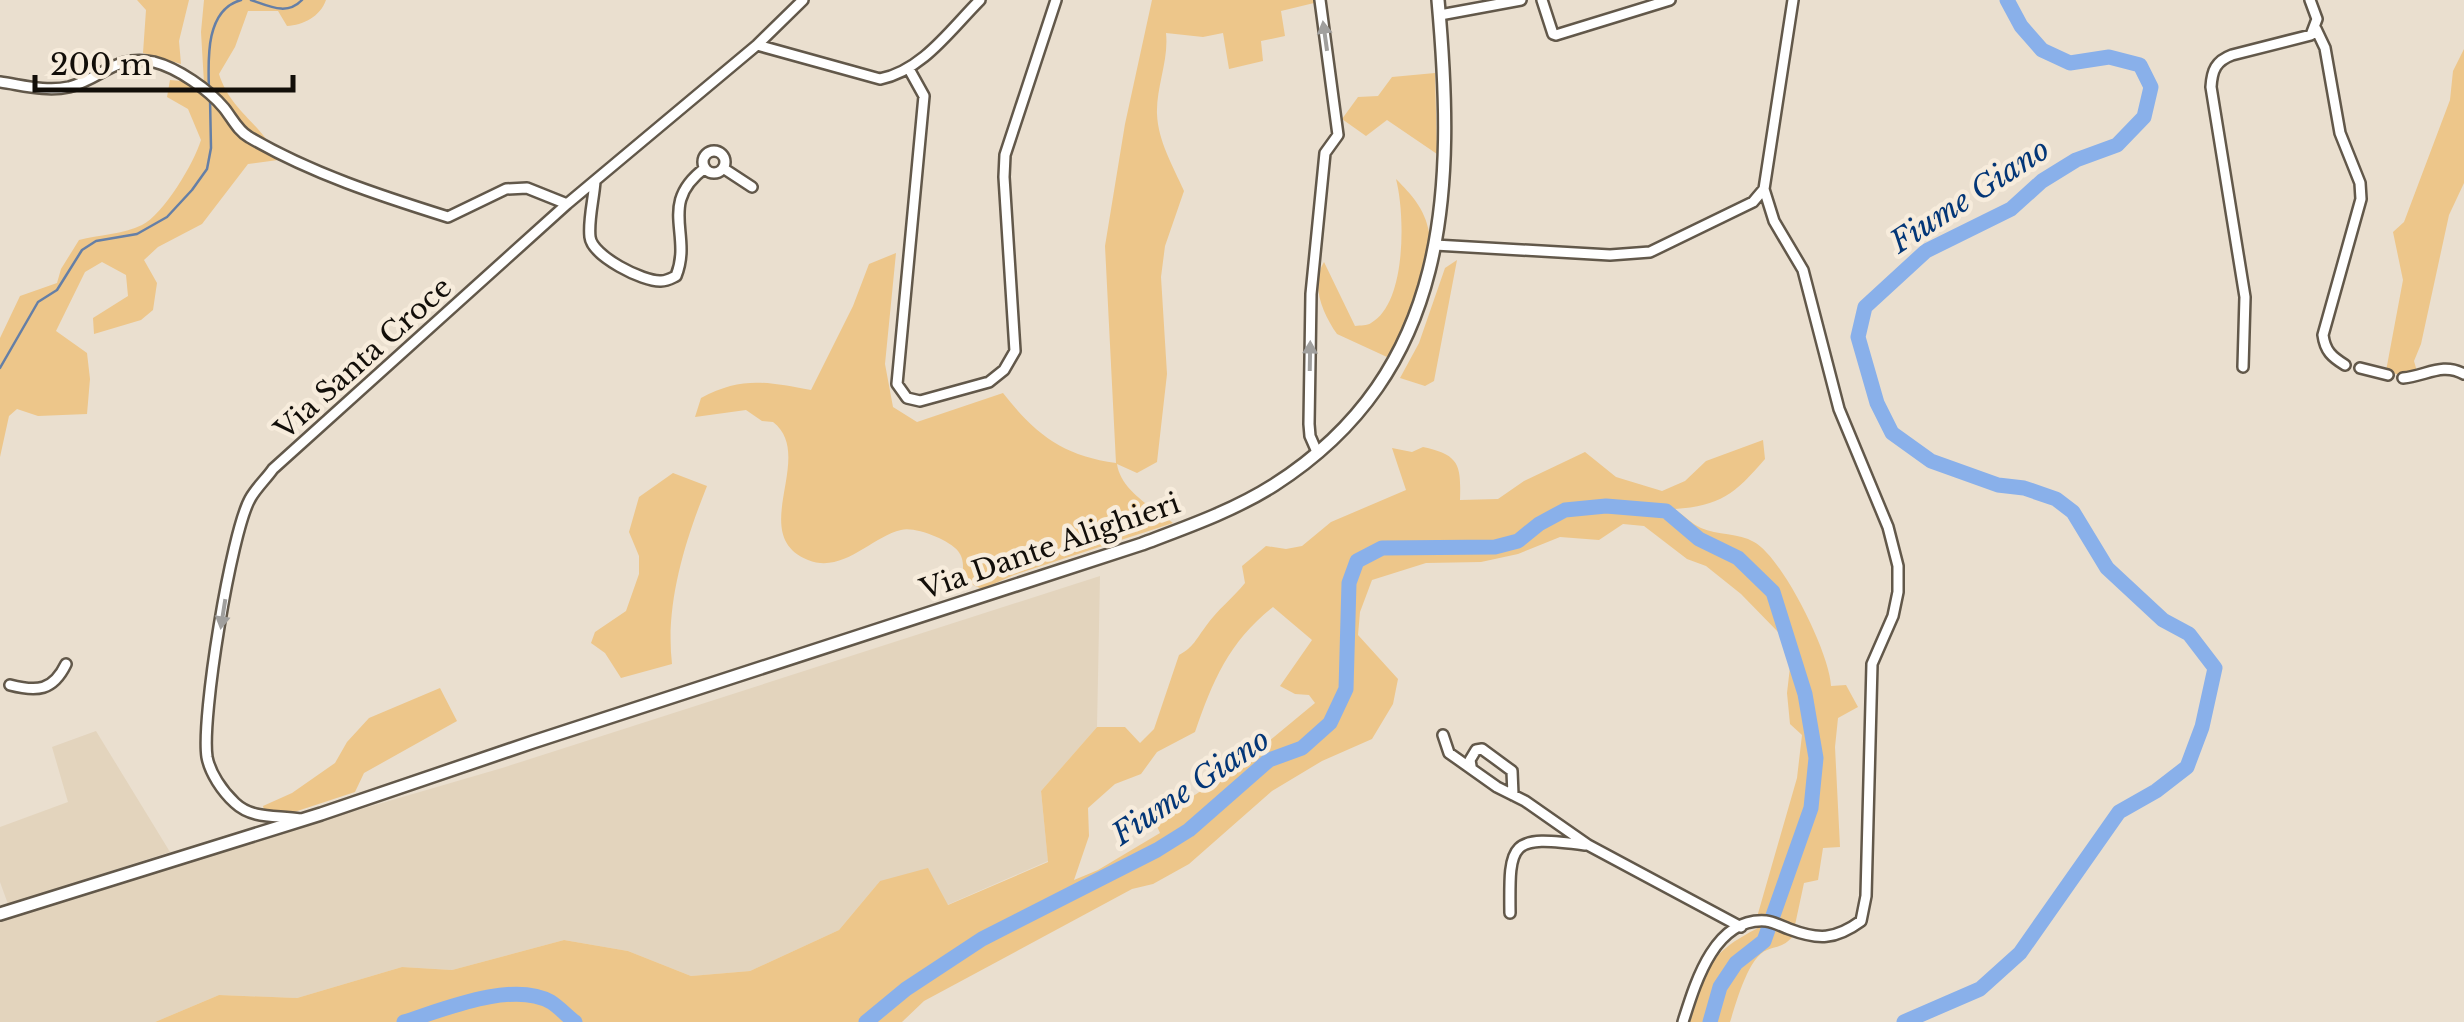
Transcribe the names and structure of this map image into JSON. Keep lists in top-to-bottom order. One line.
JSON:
{"streets":{"main road":["Via Dante Alighieri"],"street":["Via Santa Croce"]},"crossings":[["Via Santa Croce","Via Dante Alighieri"]],"one_way":["Via Santa Croce"],"water":["Fiume Giano"],"scale_bar":"200 m"}
